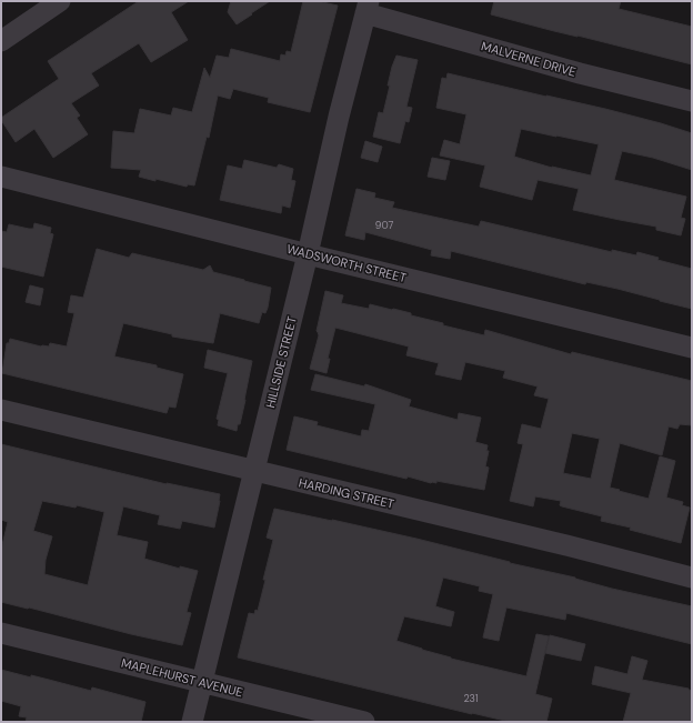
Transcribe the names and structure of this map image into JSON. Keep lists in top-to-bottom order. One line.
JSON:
{"streets":{"street":["MALVERNE DRIVE","WADSWORTH STREET","HILLSIDE STREET","HARDING STREET","MAPLEHURST AVENUE"]},"crossings":[["MALVERNE DRIVE","HILLSIDE STREET"],["WADSWORTH STREET","HILLSIDE STREET"],["HILLSIDE STREET","HARDING STREET"],["HILLSIDE STREET","MAPLEHURST AVENUE"]],"house_numbers":["907","231"]}
